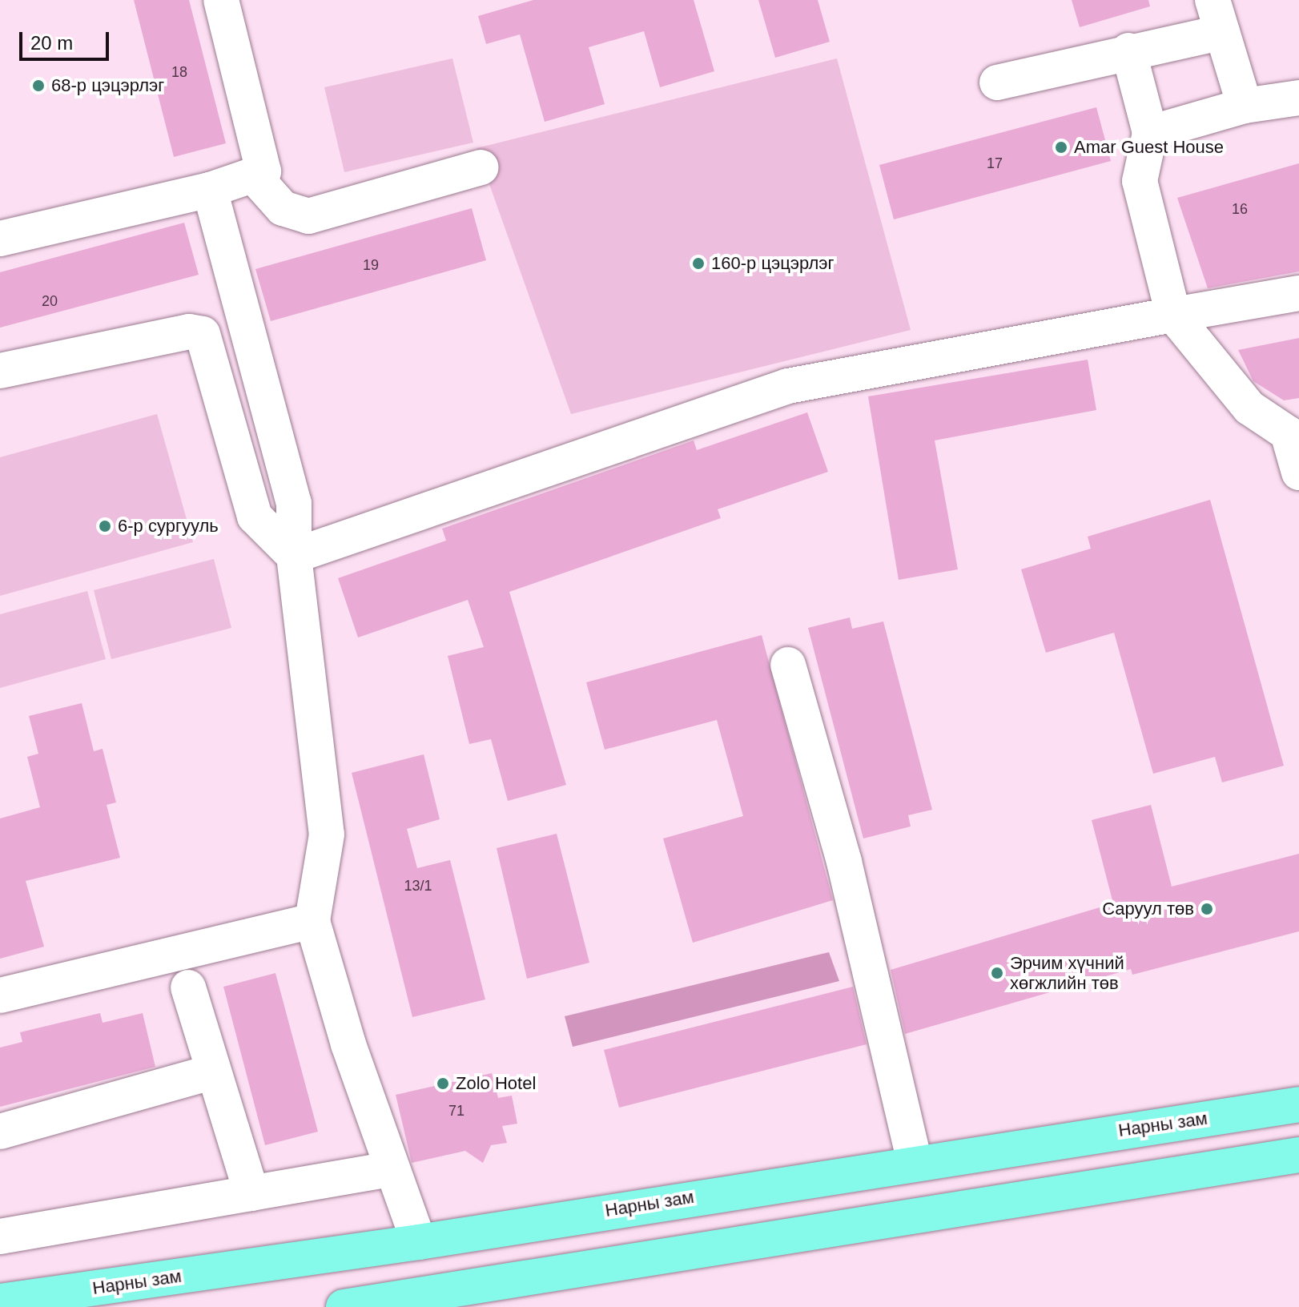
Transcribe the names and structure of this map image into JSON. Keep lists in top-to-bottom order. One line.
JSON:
{"streets":{"main road":["Нарны зам"]},"places":["68-р цэцэрлэг","Amar Guest House","160-р цэцэрлэг","6-р сургууль","Саруул төв","Эрчим хүчний хөгжлийн төв","Zolo Hotel"],"house_numbers":["18","17","16","19","20","13/1","71"],"scale_bar":"20 m"}
